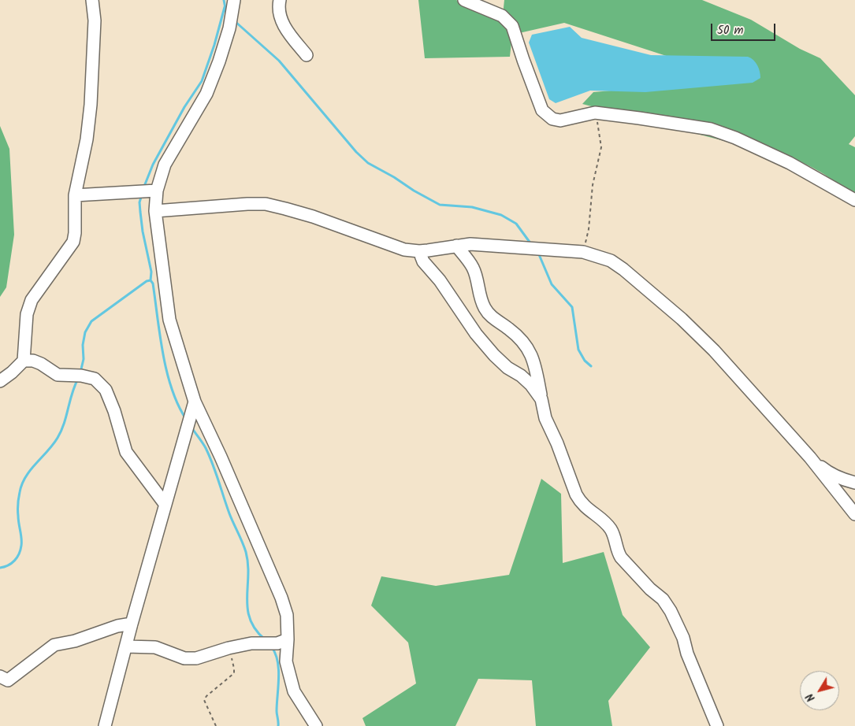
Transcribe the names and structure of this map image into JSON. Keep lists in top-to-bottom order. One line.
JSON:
{"scale_bar":"50 m","north":"bottom left"}
